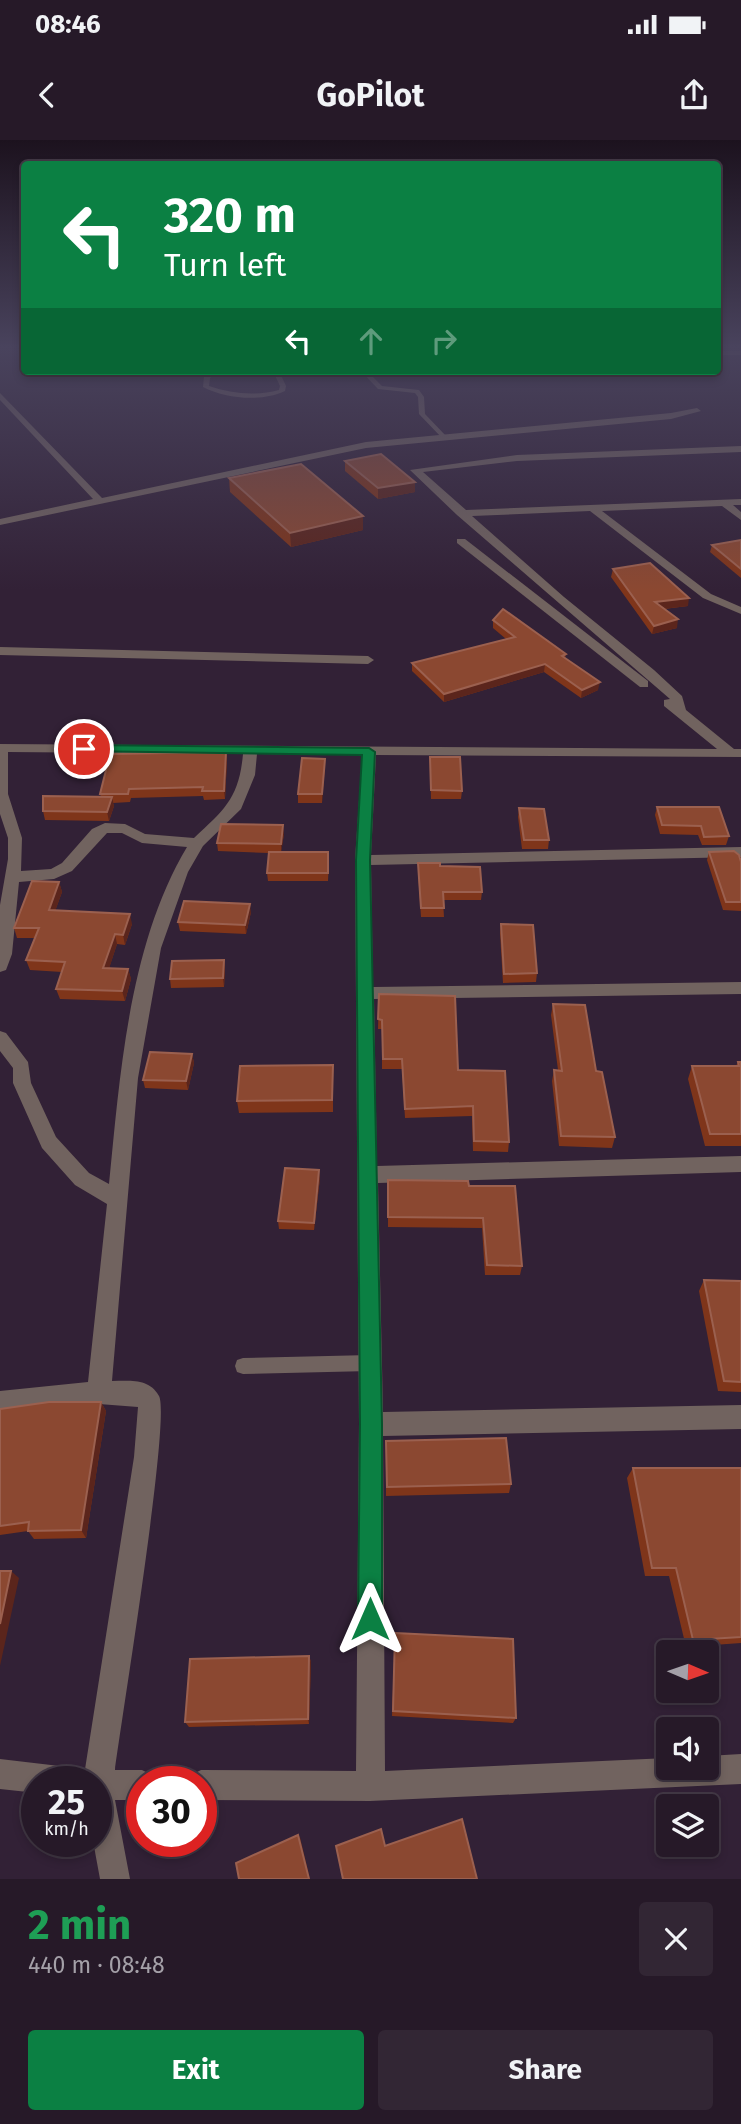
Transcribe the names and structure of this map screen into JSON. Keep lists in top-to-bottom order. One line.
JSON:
{"north":"right","page":{"status":"08:46","header":"GoPilot","turn":["320 m","Turn left"],"speed":"25 km/h","limit":"30","heading":["2 min","440 m · 08:48"],"buttons":["Exit","Share"]}}
